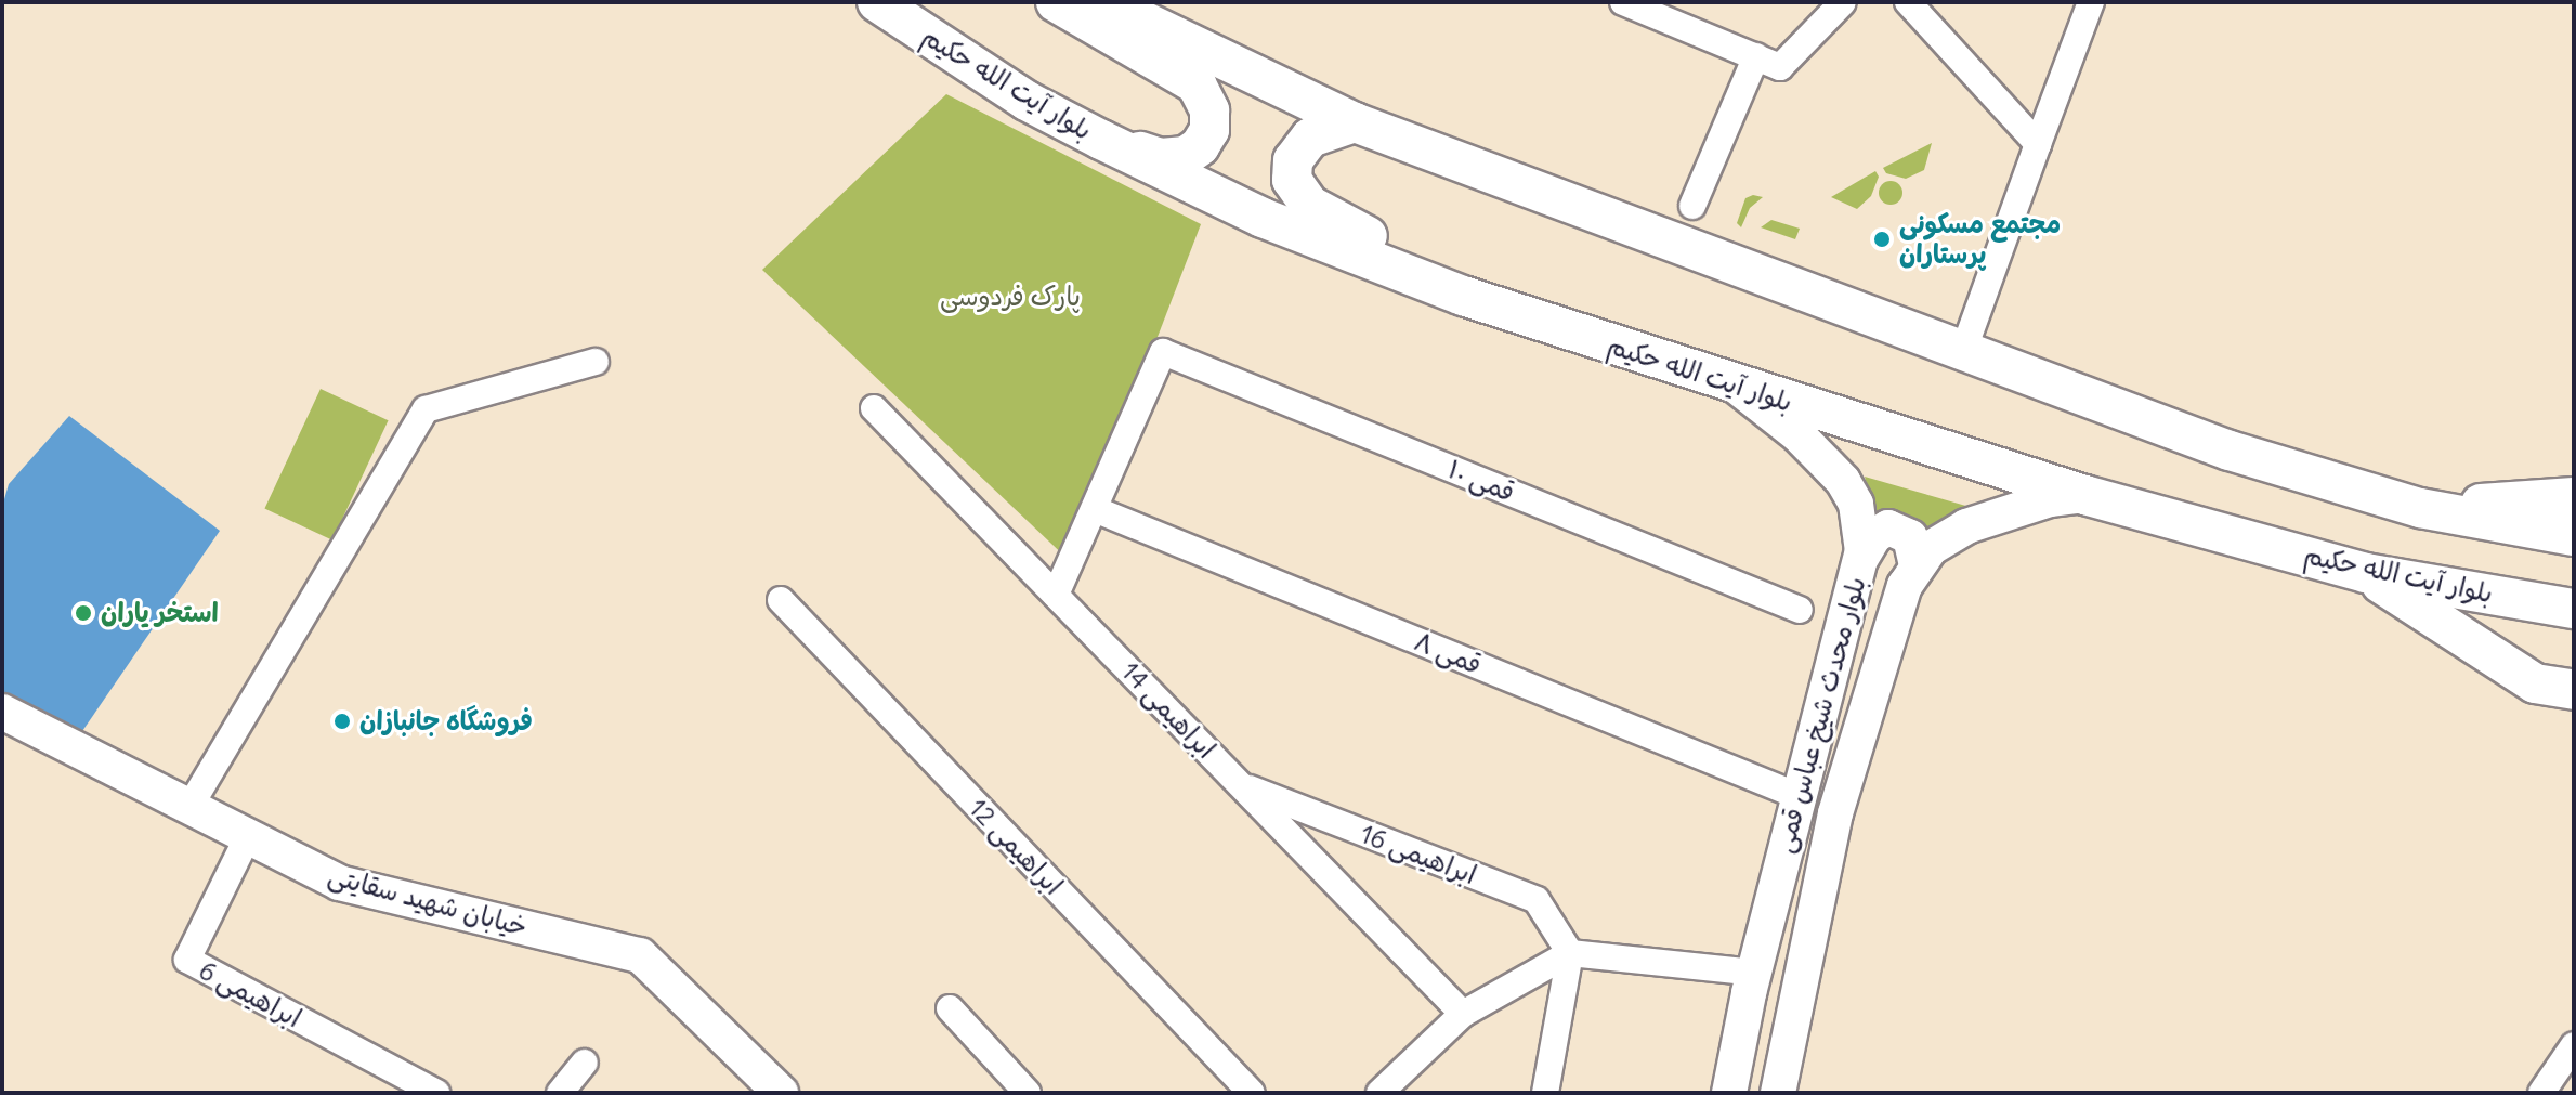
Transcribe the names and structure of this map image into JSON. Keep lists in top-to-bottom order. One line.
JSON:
{"streets":{"main road":["بلوار آیت الله حکیم","بلوار محدث شیخ عباس قمی","خیابان شهید سقایتی"],"street":["قمی ۱۰","قمی ۸","ابراهیمی 14","ابراهیمی 12","ابراهیمی 16","ابراهیمی 6"]},"crossings":[["بلوار آیت الله حکیم","بلوار محدث شیخ عباس قمی"],["قمی ۱۰","قمی ۸"],["قمی ۸","بلوار محدث شیخ عباس قمی"],["ابراهیمی 14","ابراهیمی 16"],["خیابان شهید سقایتی","ابراهیمی 6"]],"parks":["پارک فردوسی"],"places":["مجتمع مسکونی پرستاران","استخر یاران","فروشگاه جانبازان"]}
